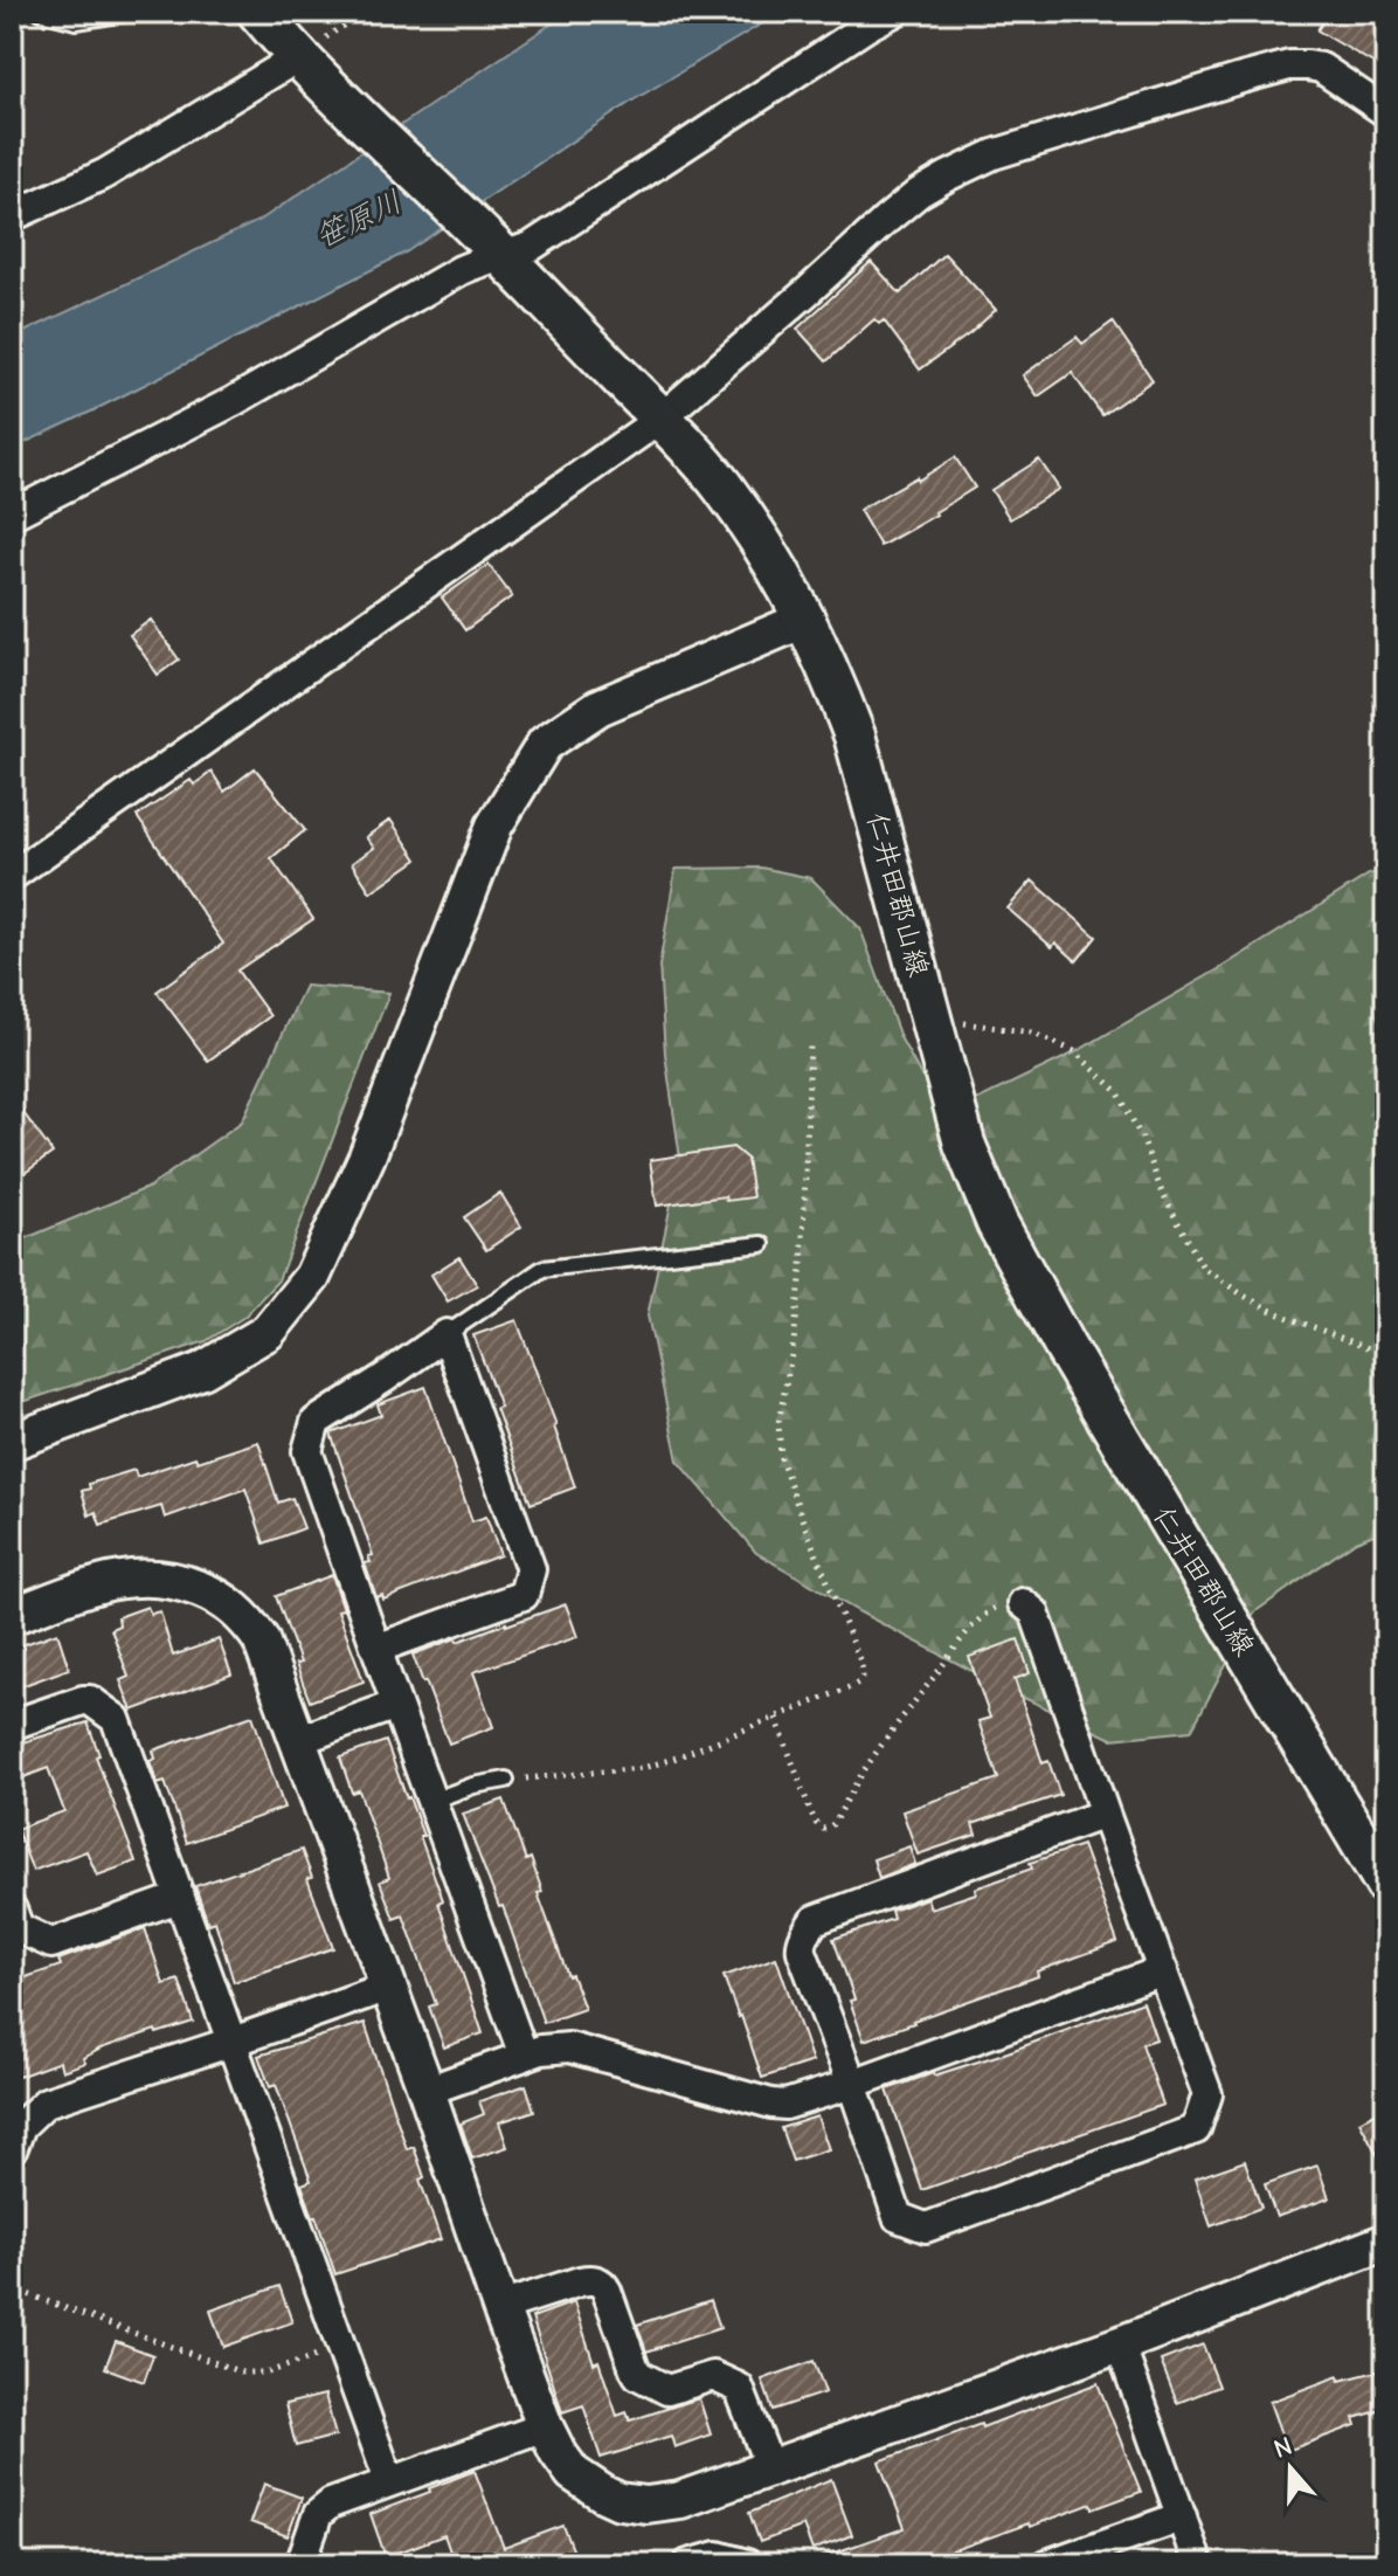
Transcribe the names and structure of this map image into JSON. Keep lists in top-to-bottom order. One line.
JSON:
{"streets":{"main road":["仁井田郡山線"]},"water":["笹原川"],"north":"top"}
